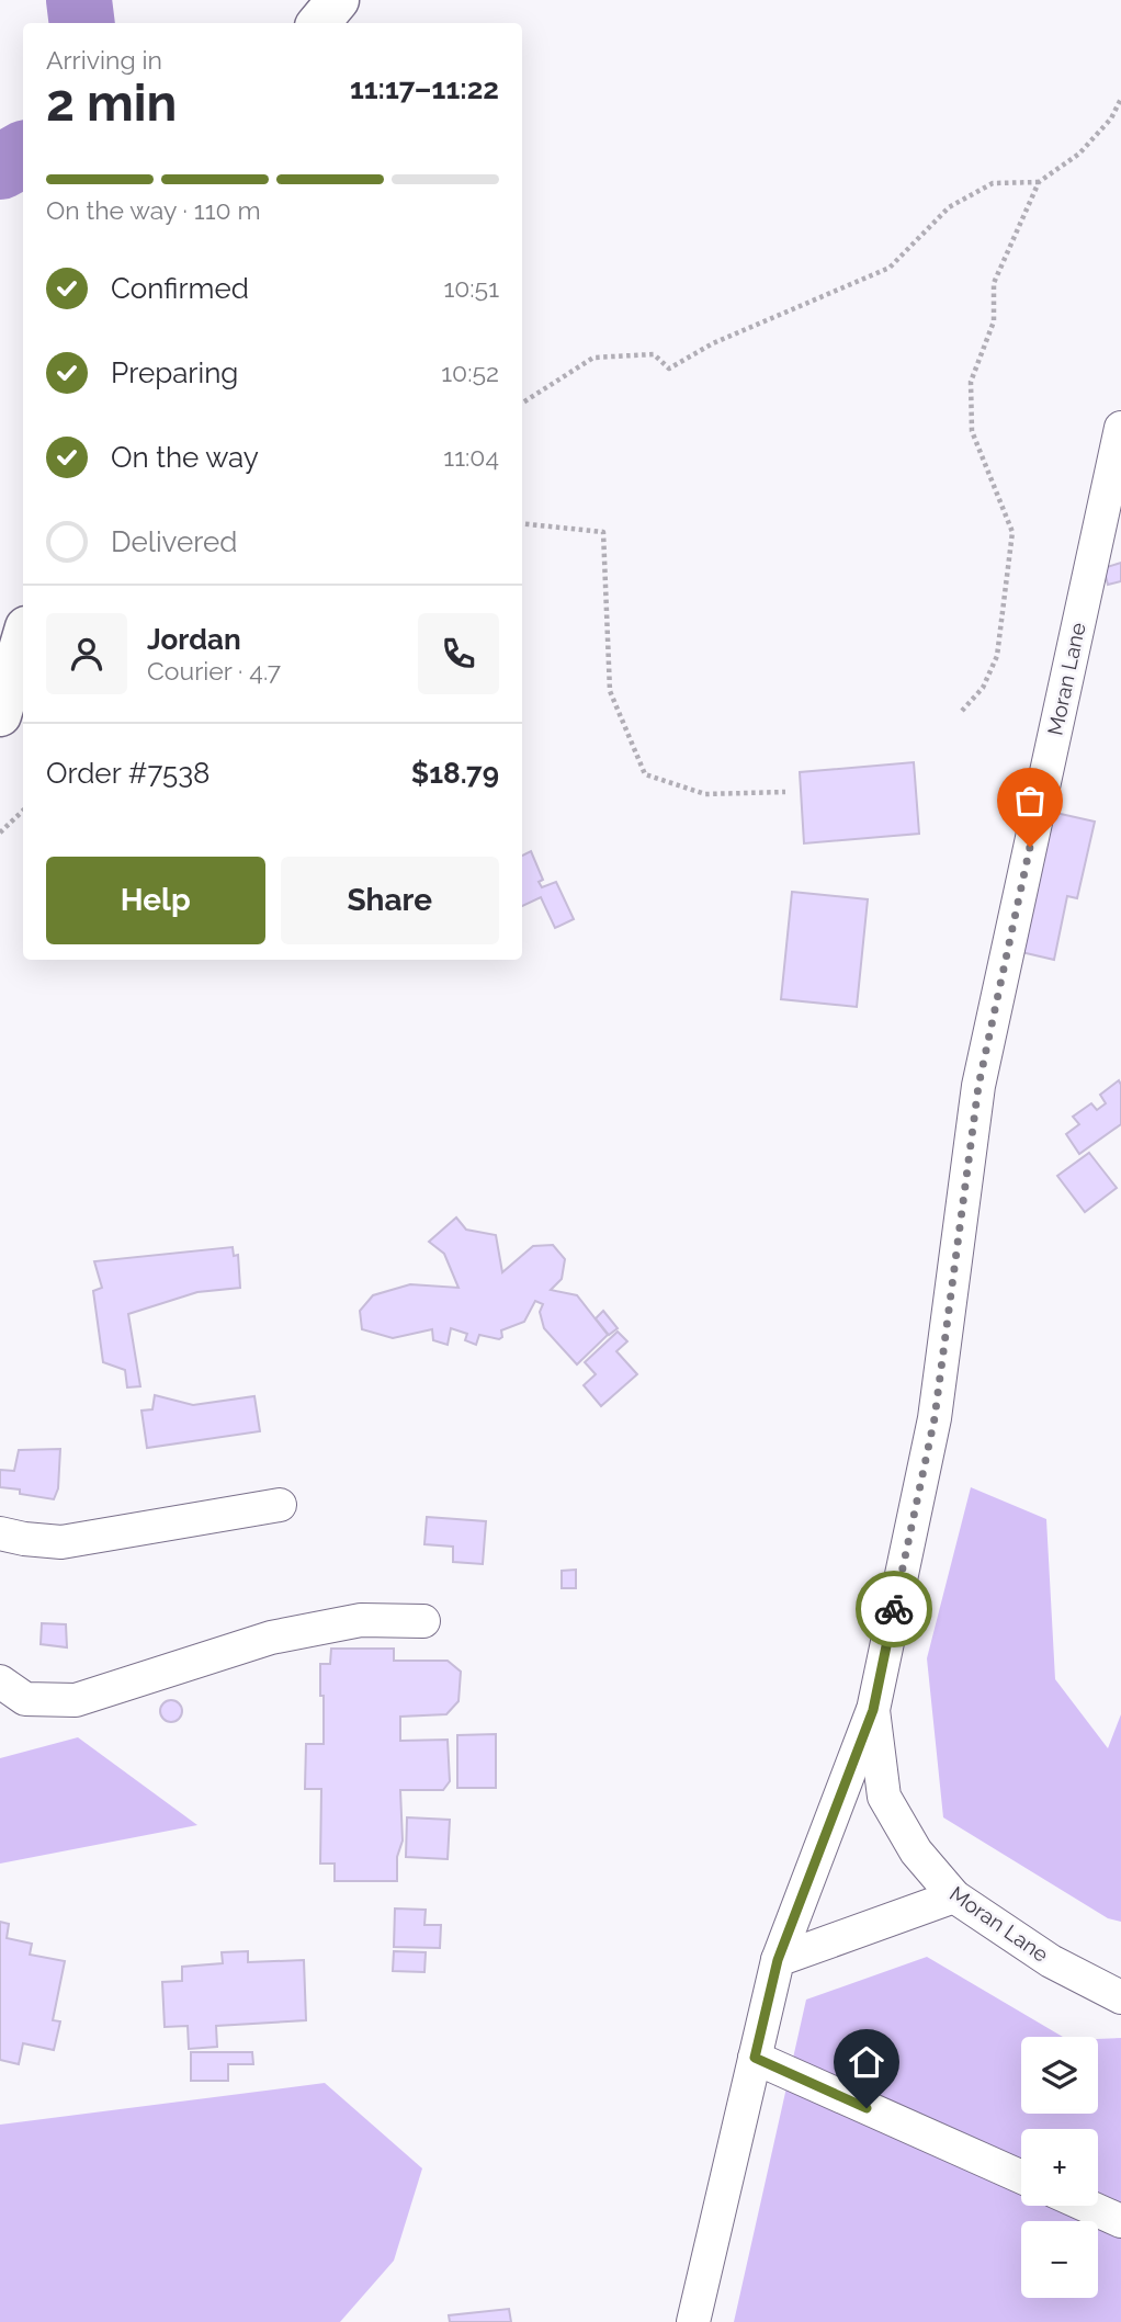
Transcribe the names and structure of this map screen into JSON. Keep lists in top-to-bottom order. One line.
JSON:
{"streets":{"street":["Moran Lane"]},"page":{"heading":["2 min","Arriving in","11:17–11:22"],"panel":["Jordan","Courier · 4.7","Order #7538","$18.79"],"bar":"On the way · 110 m","list":[["Confirmed","10:51"],["Preparing","10:52"],["On the way","11:04"],"Delivered"],"buttons":["Help","Share"],"map_buttons":["+","−"]}}
